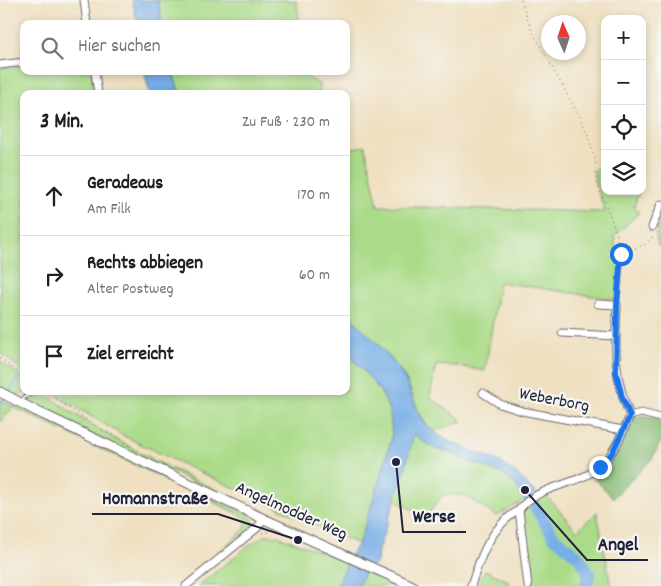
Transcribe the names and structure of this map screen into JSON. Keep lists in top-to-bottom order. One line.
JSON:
{"streets":{"street":["Weberborg","Angelmodder Weg"]},"places":["Werse","Angel","Homannstraße"],"north":"top","page":{"map_buttons":["+","−"],"search":"Hier suchen","heading":["3 Min.","Zu Fuß · 230 m"],"list":[["Geradeaus","Am Filk","170 m"],["Rechts abbiegen","Alter Postweg","60 m"],"Ziel erreicht"]}}
